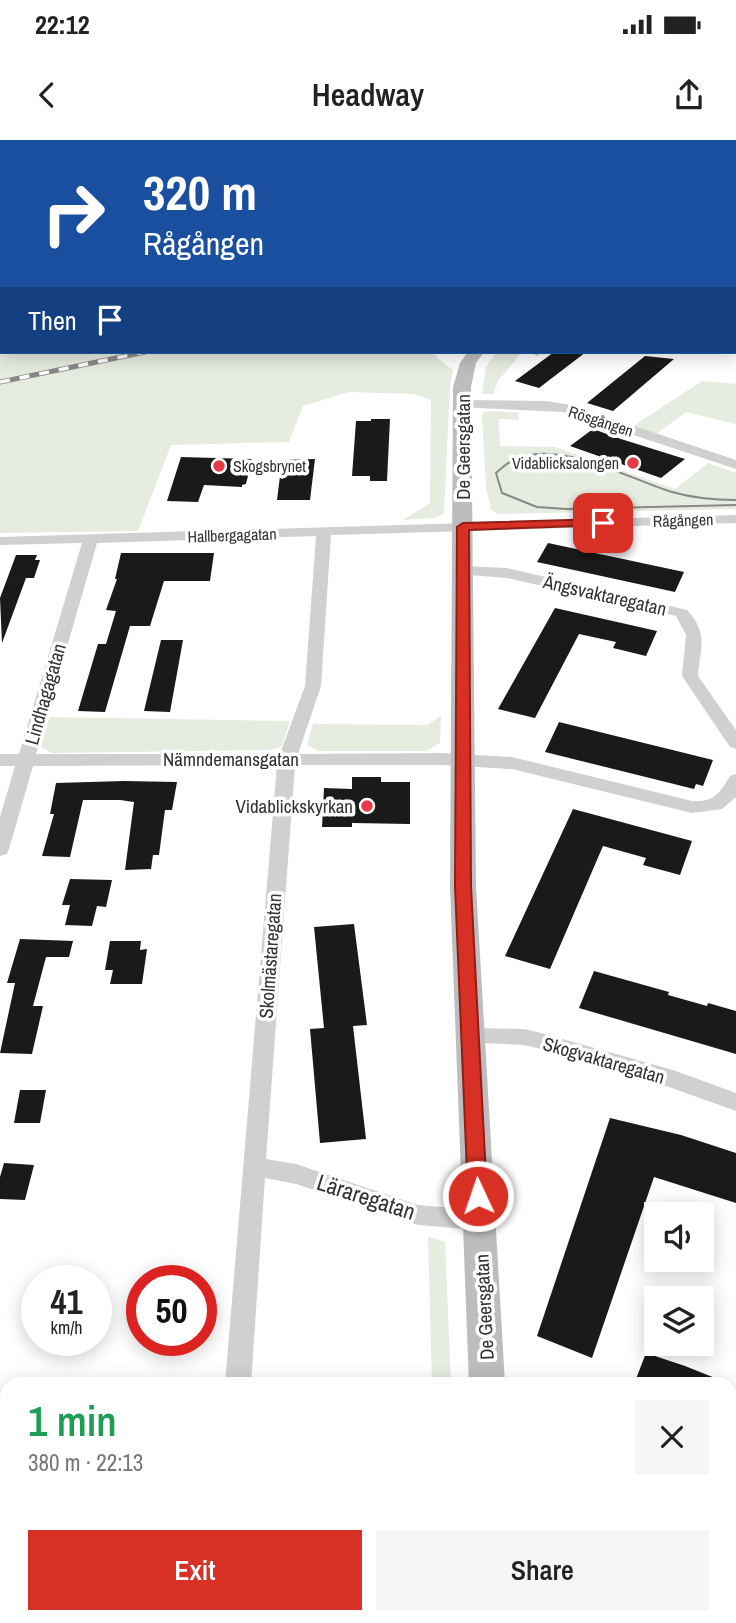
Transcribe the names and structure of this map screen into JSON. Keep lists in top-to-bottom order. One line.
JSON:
{"streets":{"main road":["De Geersgatan"],"street":["Rösgången","Rågången","Hallbergagatan","Ängsvaktaregatan","Lindhagagatan","Nämndemansgatan","Skolmästaregatan","Skogvaktaregatan","Läraregatan"]},"crossings":[["Rösgången","De Geersgatan"],["De Geersgatan","Rågången"],["De Geersgatan","Hallbergagatan"],["De Geersgatan","Ängsvaktaregatan"],["De Geersgatan","Nämndemansgatan"],["De Geersgatan","Skogvaktaregatan"],["De Geersgatan","Läraregatan"],["Rågången","Hallbergagatan"],["Hallbergagatan","Lindhagagatan"],["Hallbergagatan","Skolmästaregatan"],["Lindhagagatan","Nämndemansgatan"],["Nämndemansgatan","Skolmästaregatan"],["Skolmästaregatan","Läraregatan"]],"places":["Vidablicksalongen","Skogsbrynet","Vidablickskyrkan"],"page":{"status":"22:12","header":"Headway","turn":["320 m","Rågången"],"then":"Then","speed":"41 km/h","limit":"50","heading":["1 min","380 m · 22:13"],"buttons":["Exit","Share"]}}
